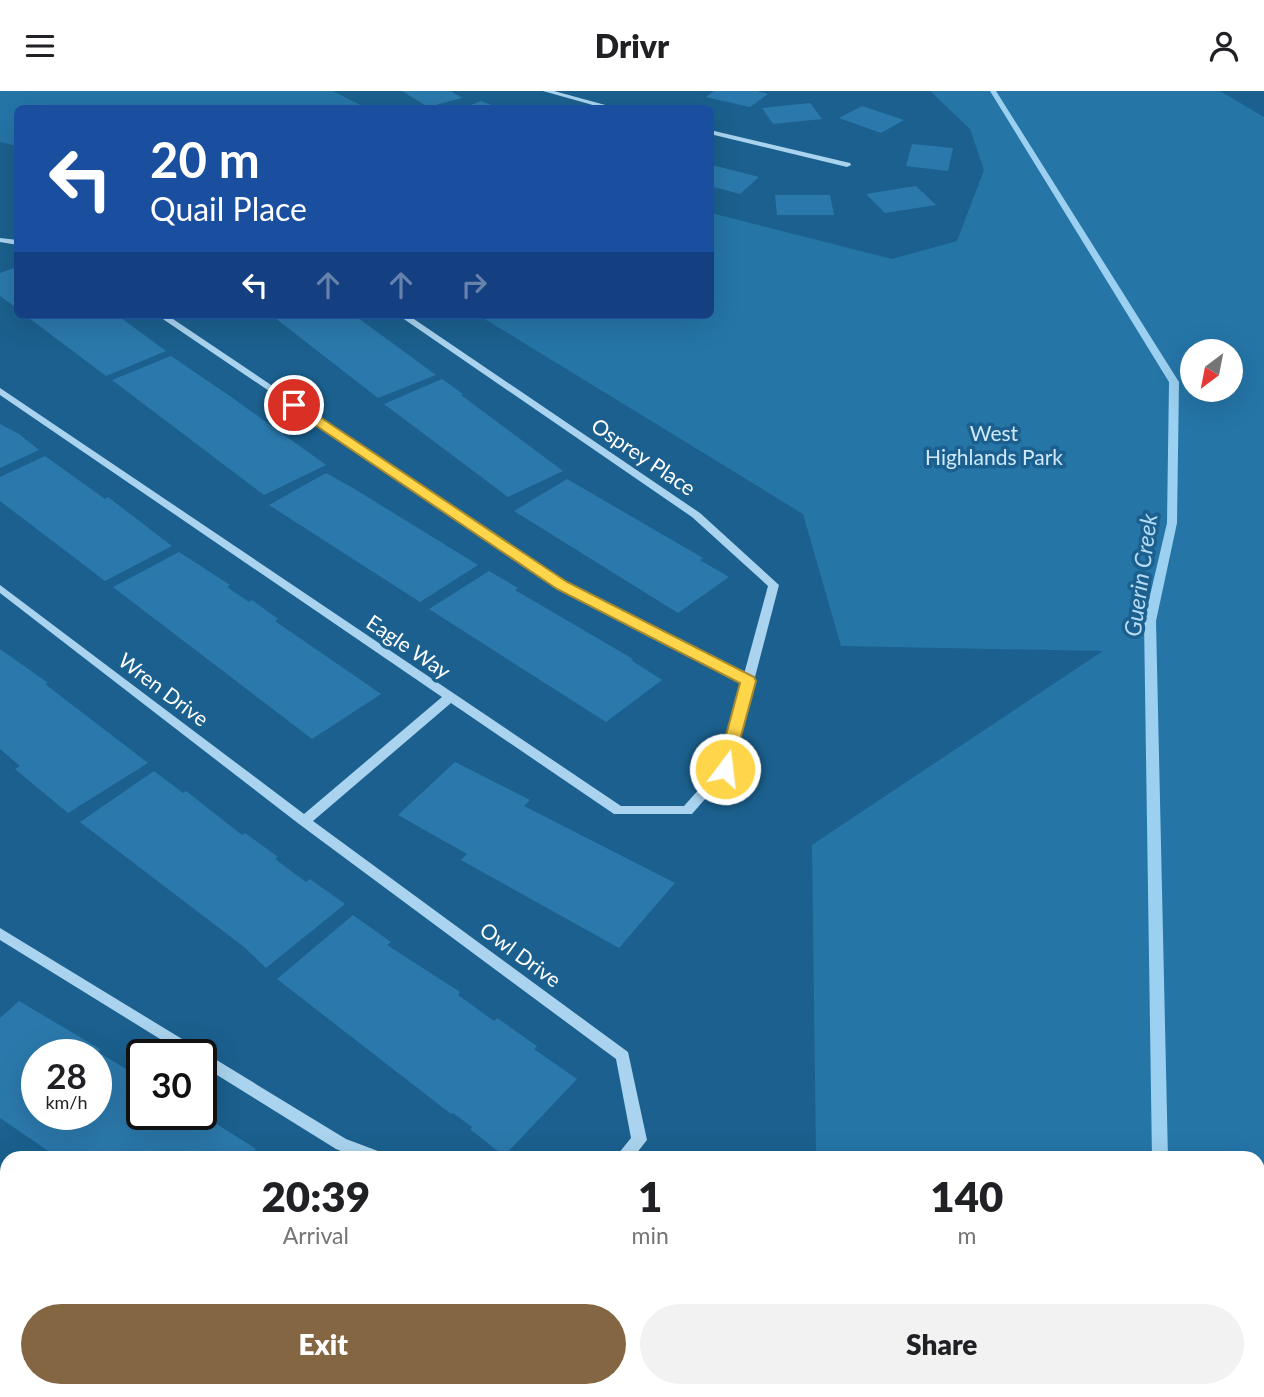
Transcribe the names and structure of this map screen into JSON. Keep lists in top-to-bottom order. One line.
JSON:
{"streets":{"street":["Osprey Place","Eagle Way","Wren Drive","Owl Drive"]},"crossings":[["Osprey Place","Eagle Way"],["Wren Drive","Owl Drive"]],"water":["Guerin Creek"],"parks":["West Highlands Park"],"north":"bottom left","page":{"header":"Drivr","turn":["20 m","Quail Place"],"speed":"28 km/h","limit":"30","eta":["20:39","Arrival","1","min","140","m"],"buttons":["Exit","Share"]}}
